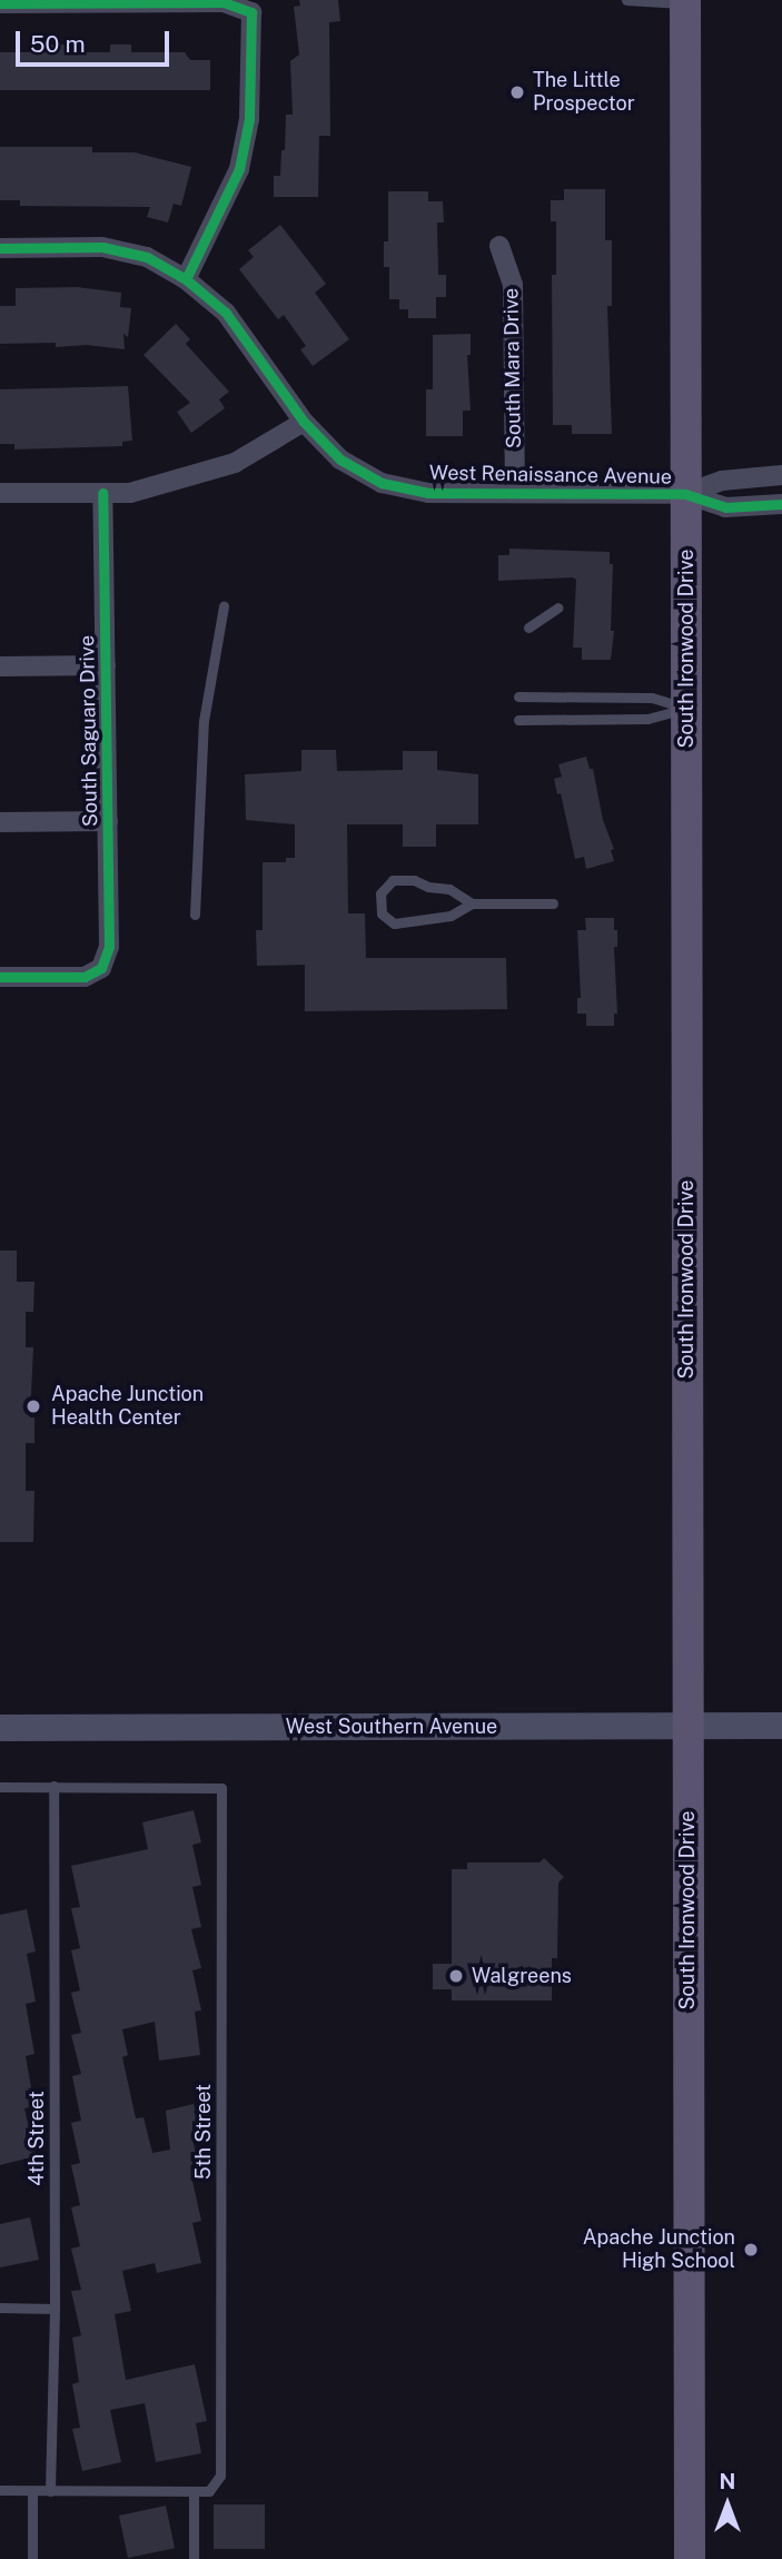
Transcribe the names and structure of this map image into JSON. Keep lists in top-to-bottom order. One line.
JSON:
{"streets":{"main road":["South Ironwood Drive","West Southern Avenue"],"street":["South Mara Drive","West Renaissance Avenue","South Saguaro Drive"],"lane":["5th Street","4th Street"]},"crossings":[["South Mara Drive","West Renaissance Avenue"],["West Renaissance Avenue","South Ironwood Drive"],["South Ironwood Drive","West Southern Avenue"],["5th Street","4th Street"]],"places":["The Little Prospector","Apache Junction Health Center","Walgreens","Apache Junction High School"],"scale_bar":"50 m","north":"top"}
